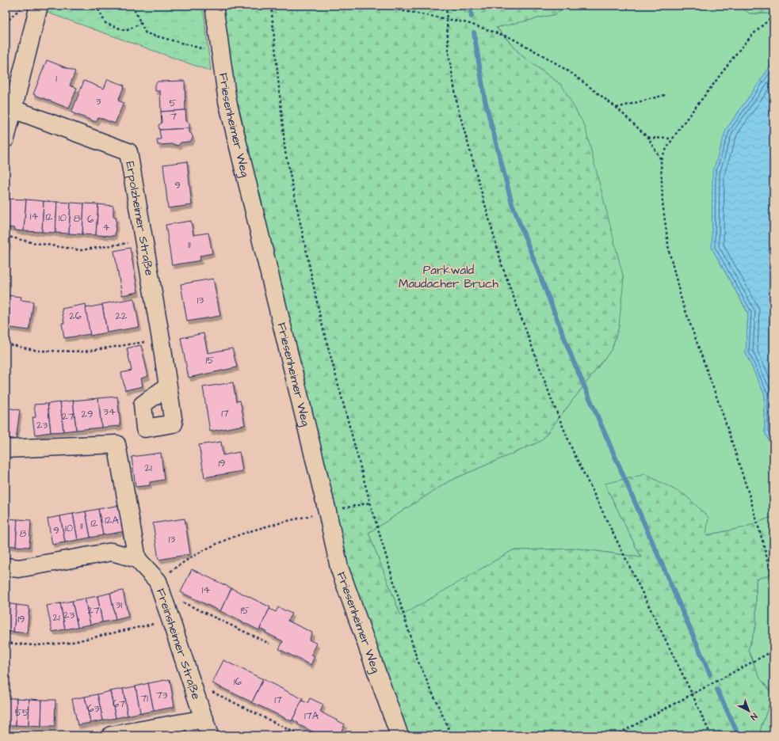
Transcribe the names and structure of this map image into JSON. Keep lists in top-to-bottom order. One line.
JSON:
{"streets":{"street":["Friesenheimer Weg","Erpolzheimer Straße","Freinsheimer Straße"]},"parks":["Parkwald Maudacher Bruch"],"house_numbers":["1","3","5","7","9","14","12","10","8","6","4","11","13","26","22","15","34","17","29","27","23","19","21","12A","12","11","10","9","8","13","14","31","27","15","23","21","19","16","73","71","17","67","63","55","17A"],"north":"bottom right"}
